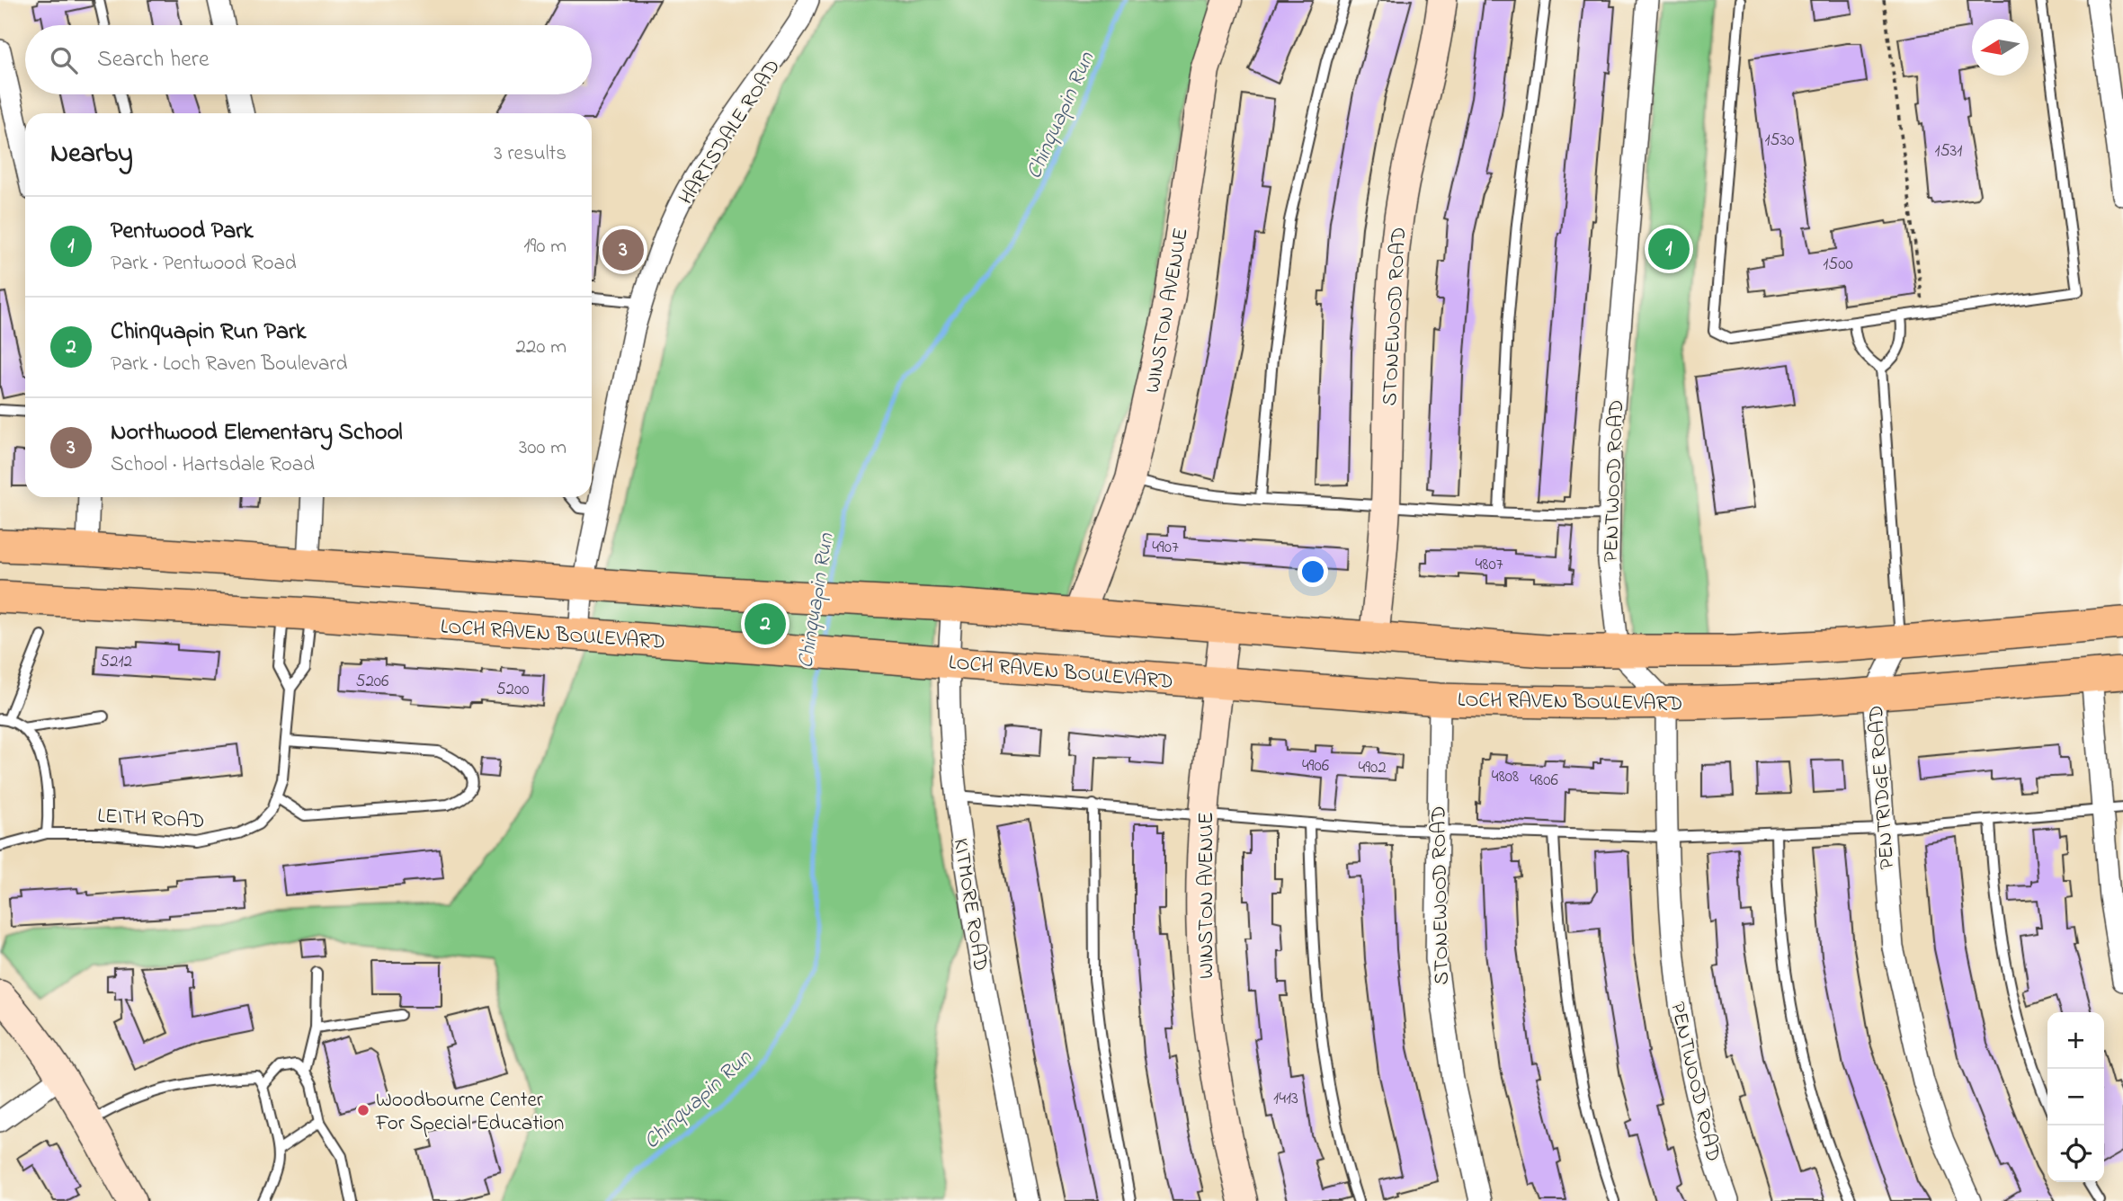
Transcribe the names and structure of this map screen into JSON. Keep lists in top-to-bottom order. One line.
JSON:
{"streets":{"main road":["LOCH RAVEN BOULEVARD"],"street":["HARTSDALE ROAD","WINSTON AVENUE","STONEWOOD ROAD","PENTWOOD ROAD","PENTRIDGE ROAD","KITMORE ROAD"],"lane":["LEITH ROAD"]},"crossings":[["HARTSDALE ROAD","LOCH RAVEN BOULEVARD"],["WINSTON AVENUE","LOCH RAVEN BOULEVARD"],["STONEWOOD ROAD","LOCH RAVEN BOULEVARD"],["PENTWOOD ROAD","LOCH RAVEN BOULEVARD"],["LOCH RAVEN BOULEVARD","PENTRIDGE ROAD"],["LOCH RAVEN BOULEVARD","LEITH ROAD"],["LOCH RAVEN BOULEVARD","KITMORE ROAD"]],"water":["Chinquapin Run"],"places":["Woodbourne Center For Special Education"],"house_numbers":["1530","1531","1500","4907","4807","5212","5206","5200","4906","4902","4808","4806","1413"],"north":"left","page":{"search":"Search here","heading":["Nearby","3 results"],"list":[{"mark":"1","name":"Pentwood Park","note":"Park · Pentwood Road","value":"190 m"},{"mark":"2","name":"Chinquapin Run Park","note":"Park · Loch Raven Boulevard","value":"220 m"},{"mark":"3","name":"Northwood Elementary School","note":"School · Hartsdale Road","value":"300 m"}],"pins":["1","3","2"],"map_buttons":["+","−"]}}
